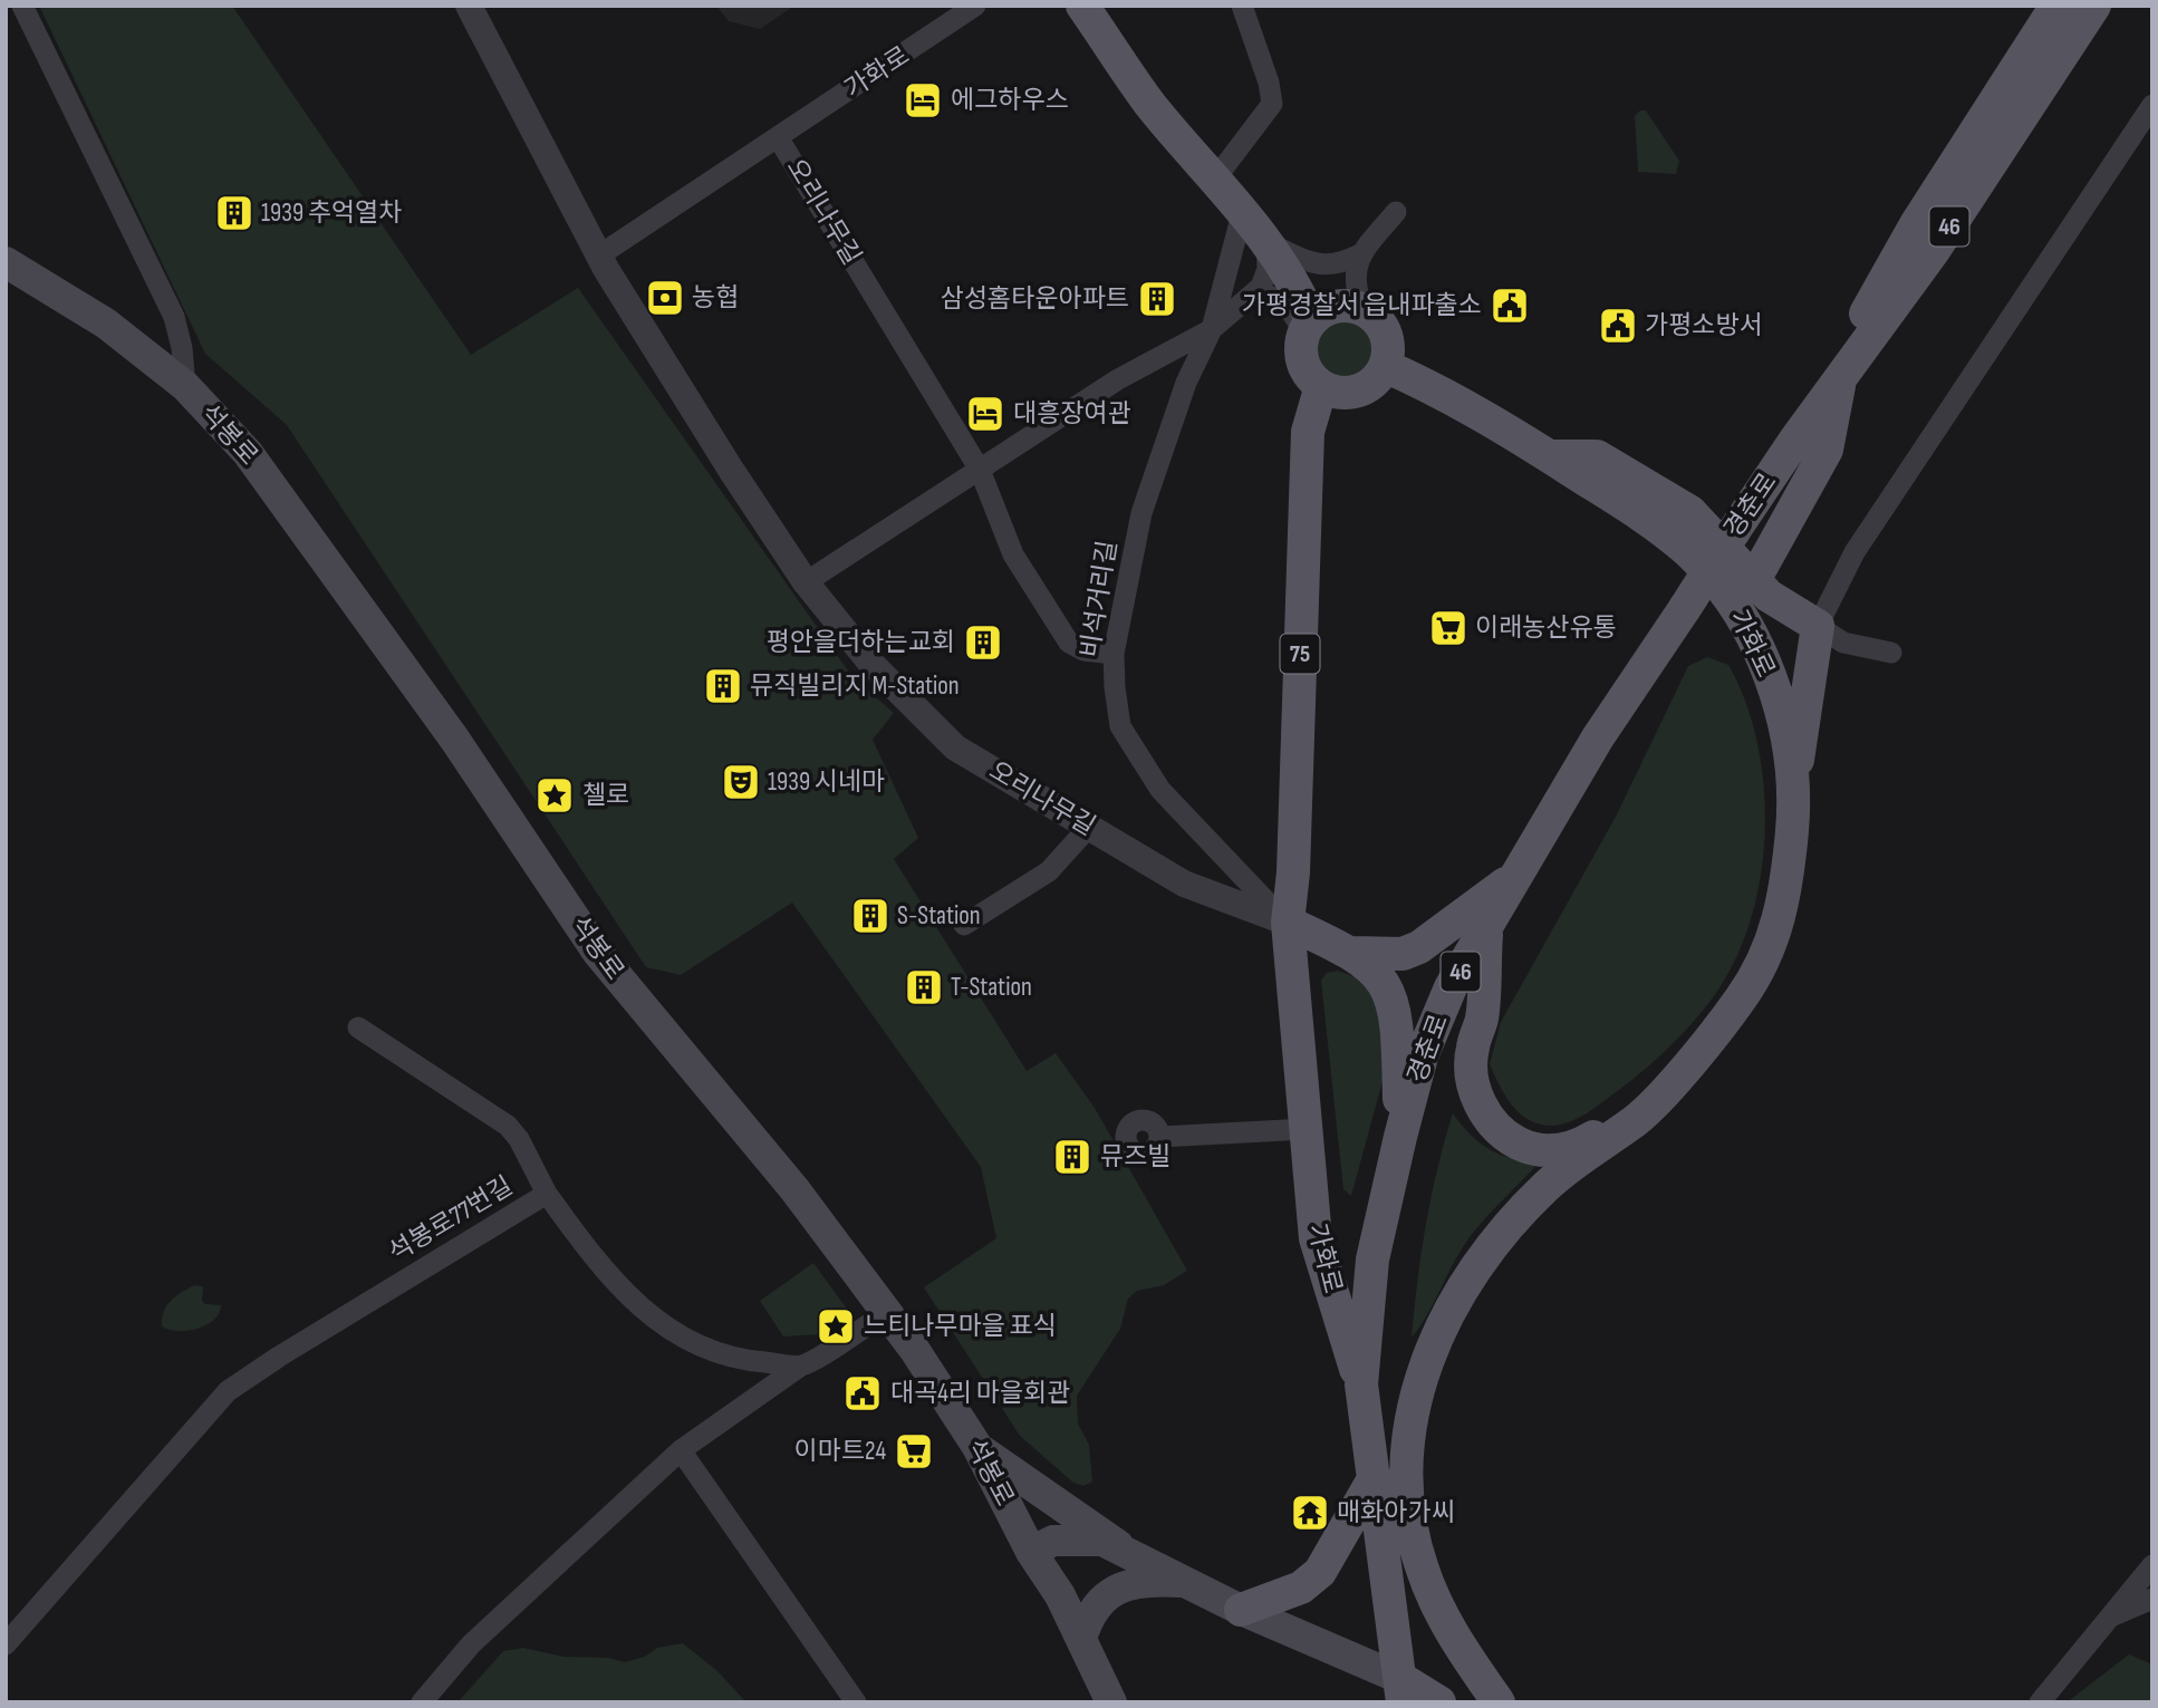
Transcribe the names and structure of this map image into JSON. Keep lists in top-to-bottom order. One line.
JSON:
{"streets":{"main road":["가화로","46","석봉로","경춘로","75"],"street":["오리나무길","비석거리길","석봉로77번길"]},"crossings":[["가화로","오리나무길"],["가화로","경춘로"],["가화로","비석거리길"],["오리나무길","비석거리길"]],"places":{"hotel":["에그하우스","대흥장여관"],"building":["1939 추억열차","삼성홈타운아파트","평안을더하는교회","뮤직빌리지 M-Station","S-Station","T-Station","뮤즈빌"],"bank":["농협"],"public building":["가평경찰서 읍내파출소","가평소방서","대곡4리 마을회관"],"supermarket":["이래농산유통","이마트24"],"theatre":["1939 시네마"],"place":["첼로","느티나무마을 표식"],"temple":["매화아가씨"]}}
